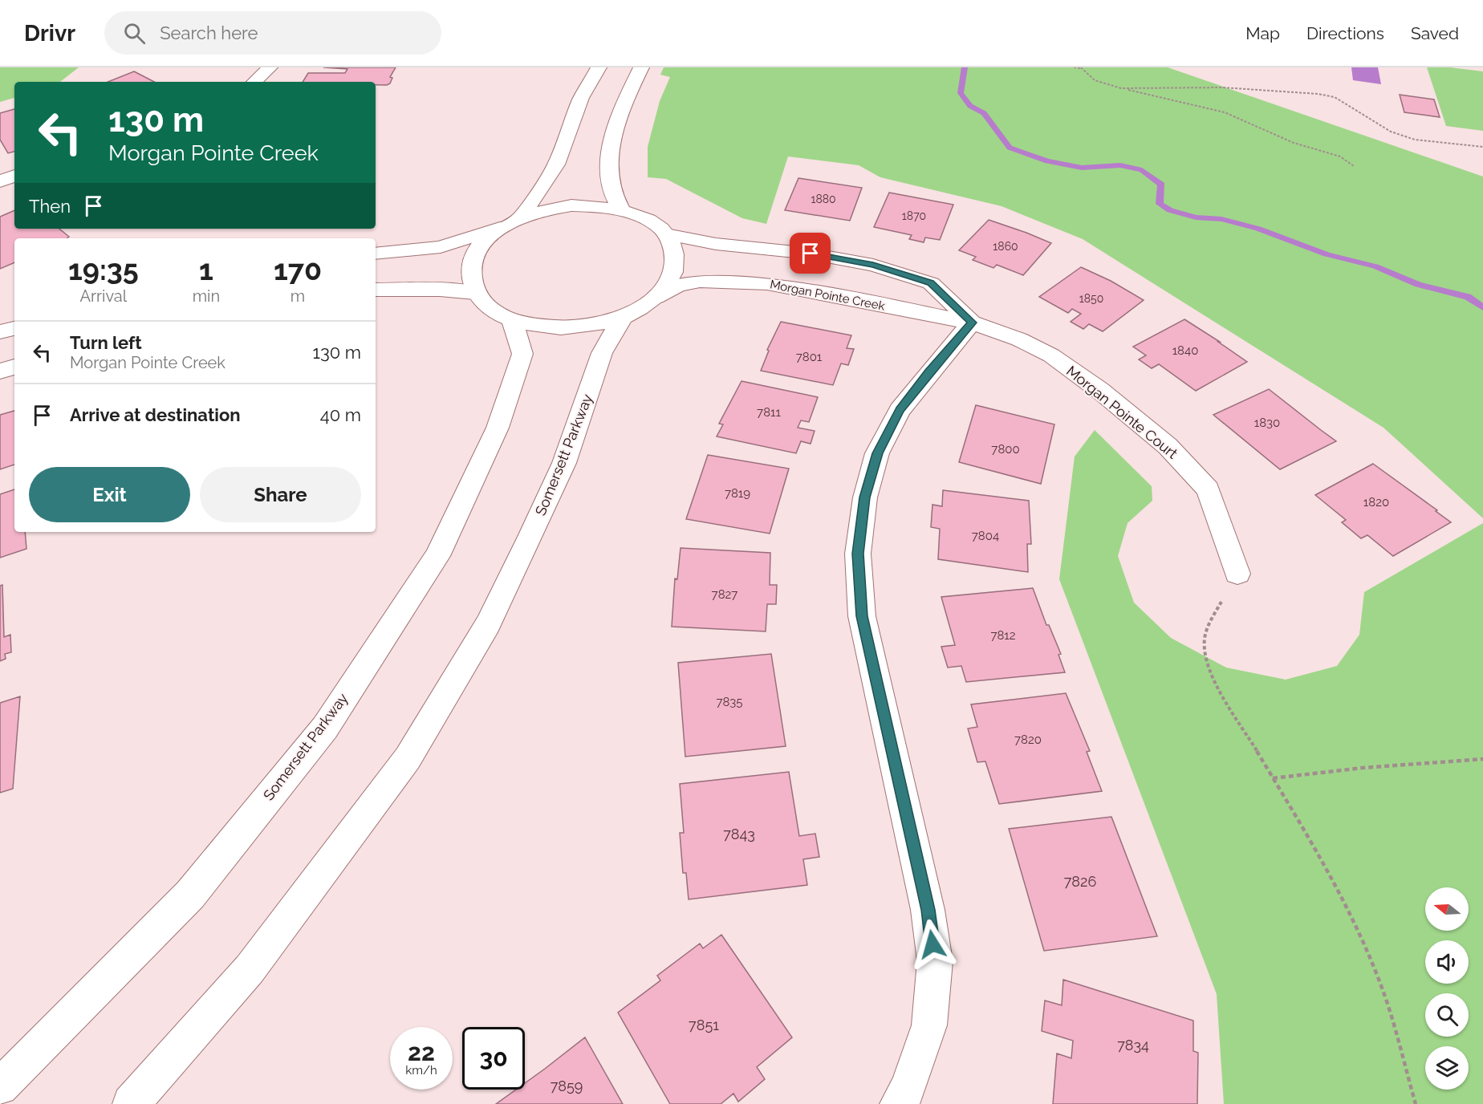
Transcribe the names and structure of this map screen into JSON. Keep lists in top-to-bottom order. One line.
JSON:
{"streets":{"main road":["Morgan Pointe Creek","Morgan Pointe Court","Somersett Parkway"]},"crossings":[["Morgan Pointe Creek","Morgan Pointe Court"],["Morgan Pointe Creek","Somersett Parkway"]],"house_numbers":["1880","1870","1860","1850","1840","7801","7811","1830","7800","7819","1820","7804","7827","7812","7835","7820","7843","7826","7851","7834","7859"],"north":"left","page":{"header":"Drivr","search":"Search here","nav":["Map","Directions","Saved"],"turn":["130 m","Morgan Pointe Creek"],"then":"Then","eta":["19:35","Arrival","1","min","170","m"],"list":[{"name":"Turn left","note":"Morgan Pointe Creek","value":"130 m"},{"name":"Arrive at destination","value":"40 m"}],"buttons":["Exit","Share"],"speed":"22 km/h","limit":"30"}}
